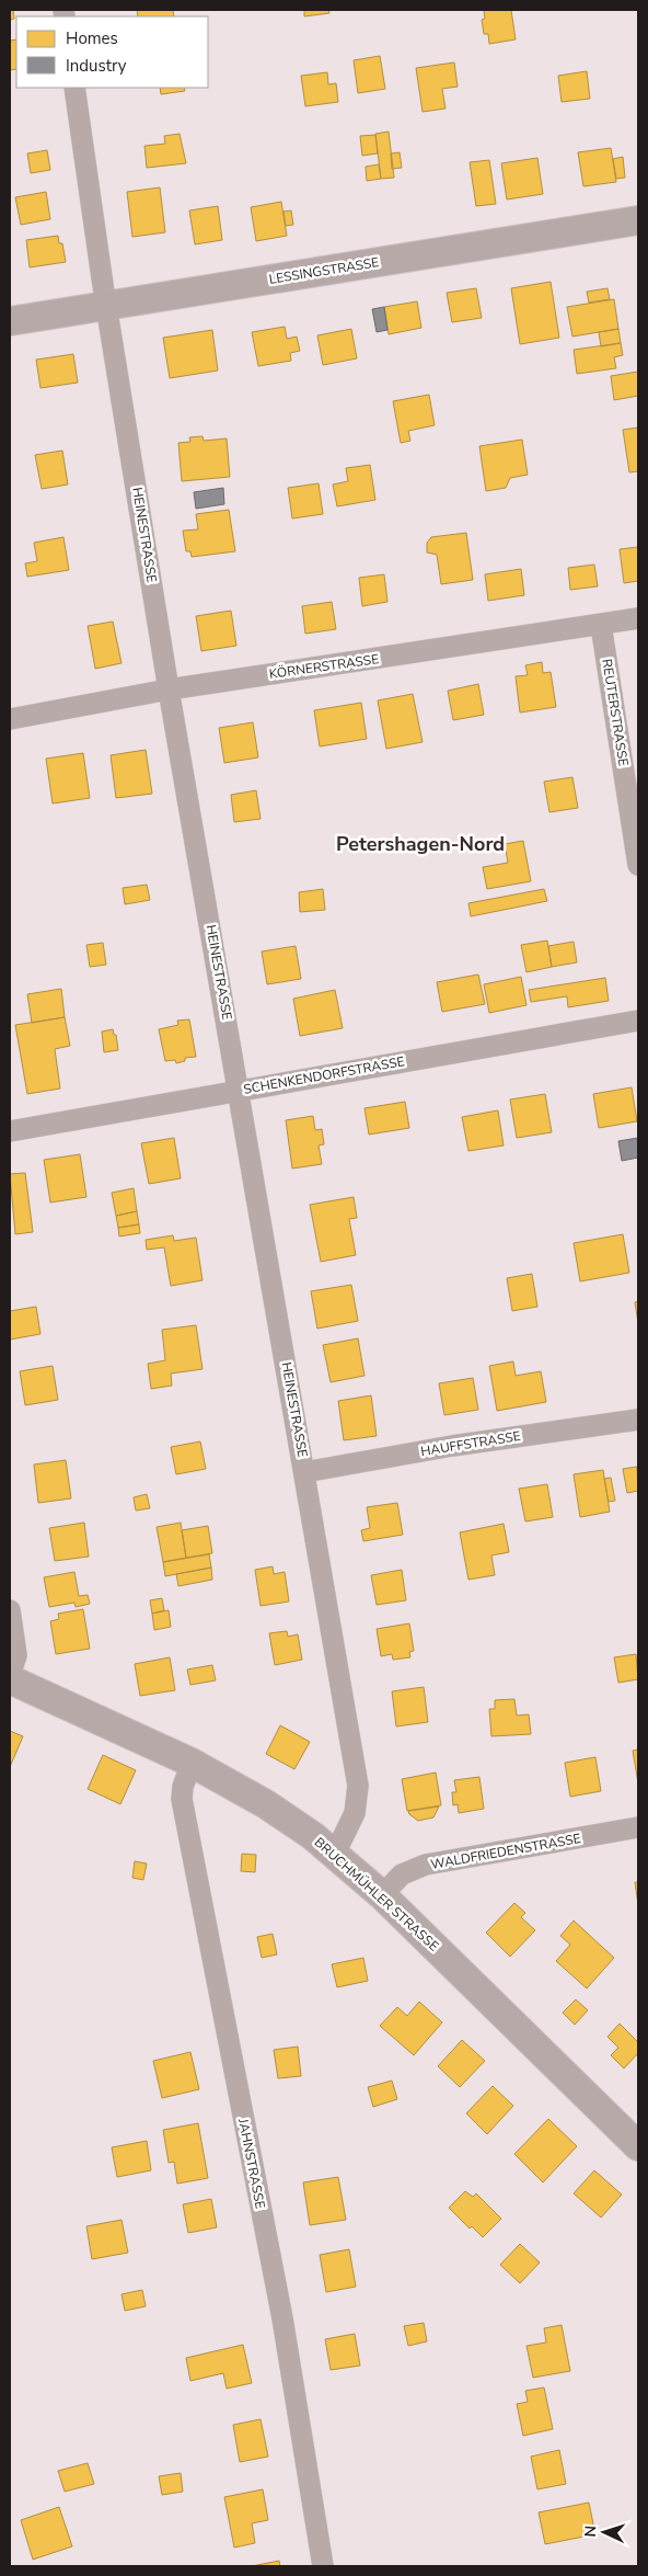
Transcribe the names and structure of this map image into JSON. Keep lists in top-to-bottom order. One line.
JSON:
{"streets":{"street":["LESSINGSTRASSE","HEINESTRASSE","KÖRNERSTRASSE","REUTERSTRASSE","SCHENKENDORFSTRASSE","HAUFFSTRASSE","WALDFRIEDENSTRASSE","BRUCHMÜHLER STRASSE","JAHNSTRASSE"]},"crossings":[["LESSINGSTRASSE","HEINESTRASSE"],["HEINESTRASSE","KÖRNERSTRASSE"],["HEINESTRASSE","SCHENKENDORFSTRASSE"],["HEINESTRASSE","HAUFFSTRASSE"],["HEINESTRASSE","BRUCHMÜHLER STRASSE"],["KÖRNERSTRASSE","REUTERSTRASSE"],["WALDFRIEDENSTRASSE","BRUCHMÜHLER STRASSE"],["BRUCHMÜHLER STRASSE","JAHNSTRASSE"]],"districts":["Petershagen-Nord"],"legend":["Homes","Industry"],"north":"left"}
